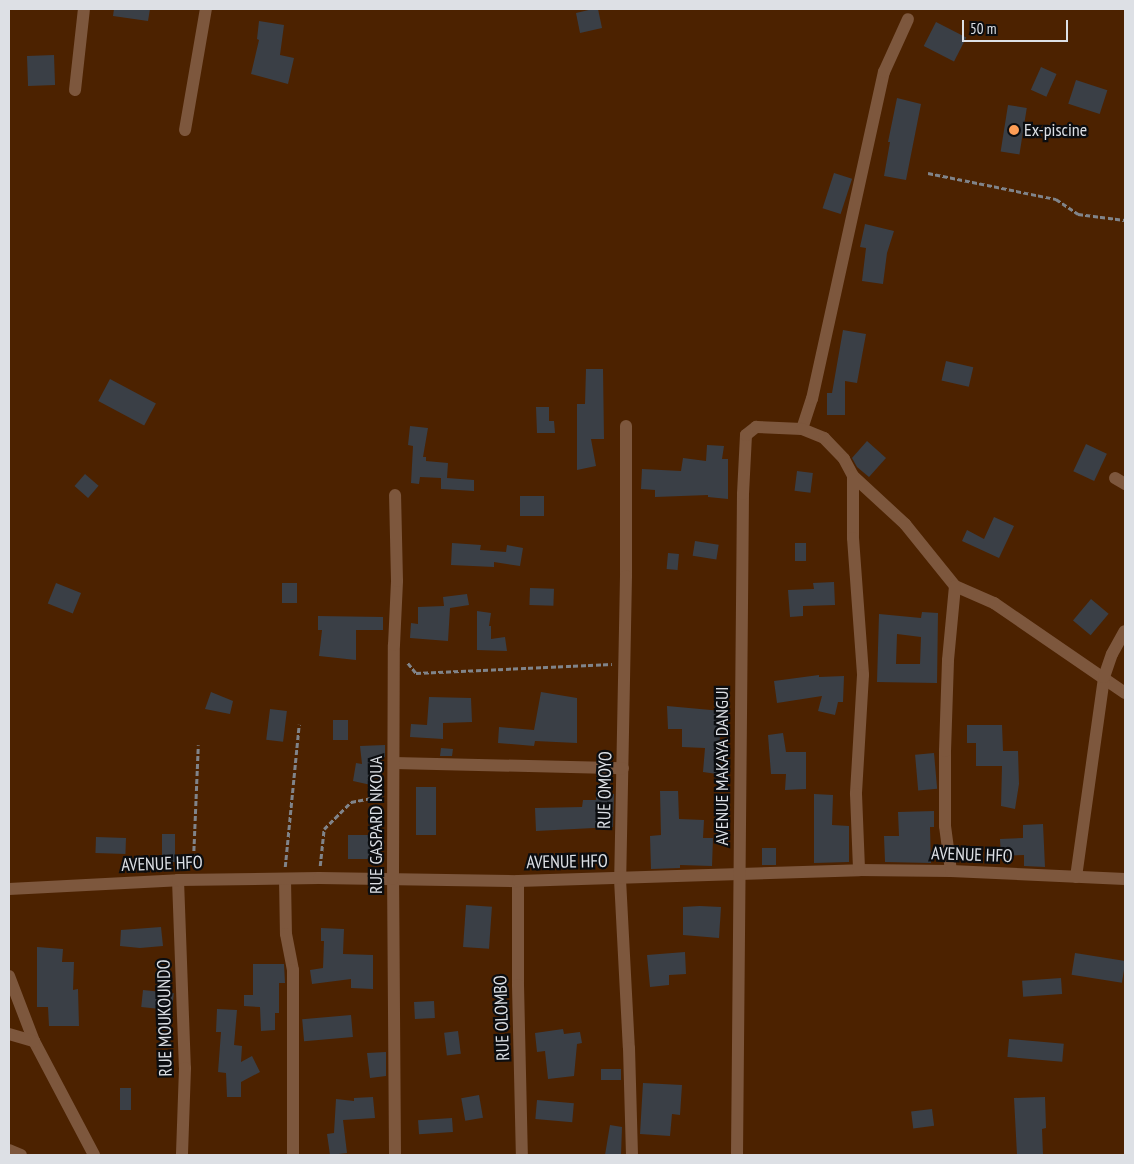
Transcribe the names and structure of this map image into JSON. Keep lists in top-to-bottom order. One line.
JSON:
{"streets":{"street":["AVENUE MAKAYA DANGUI","RUE OMOYO","RUE GASPARD NKOUA","AVENUE HFO","RUE MOUKOUNDO","RUE OLOMBO"]},"crossings":[["AVENUE MAKAYA DANGUI","AVENUE HFO"],["RUE OMOYO","AVENUE HFO"],["RUE GASPARD NKOUA","AVENUE HFO"],["AVENUE HFO","RUE MOUKOUNDO"],["AVENUE HFO","RUE OLOMBO"]],"places":["Ex-piscine"],"scale_bar":"50 m"}
